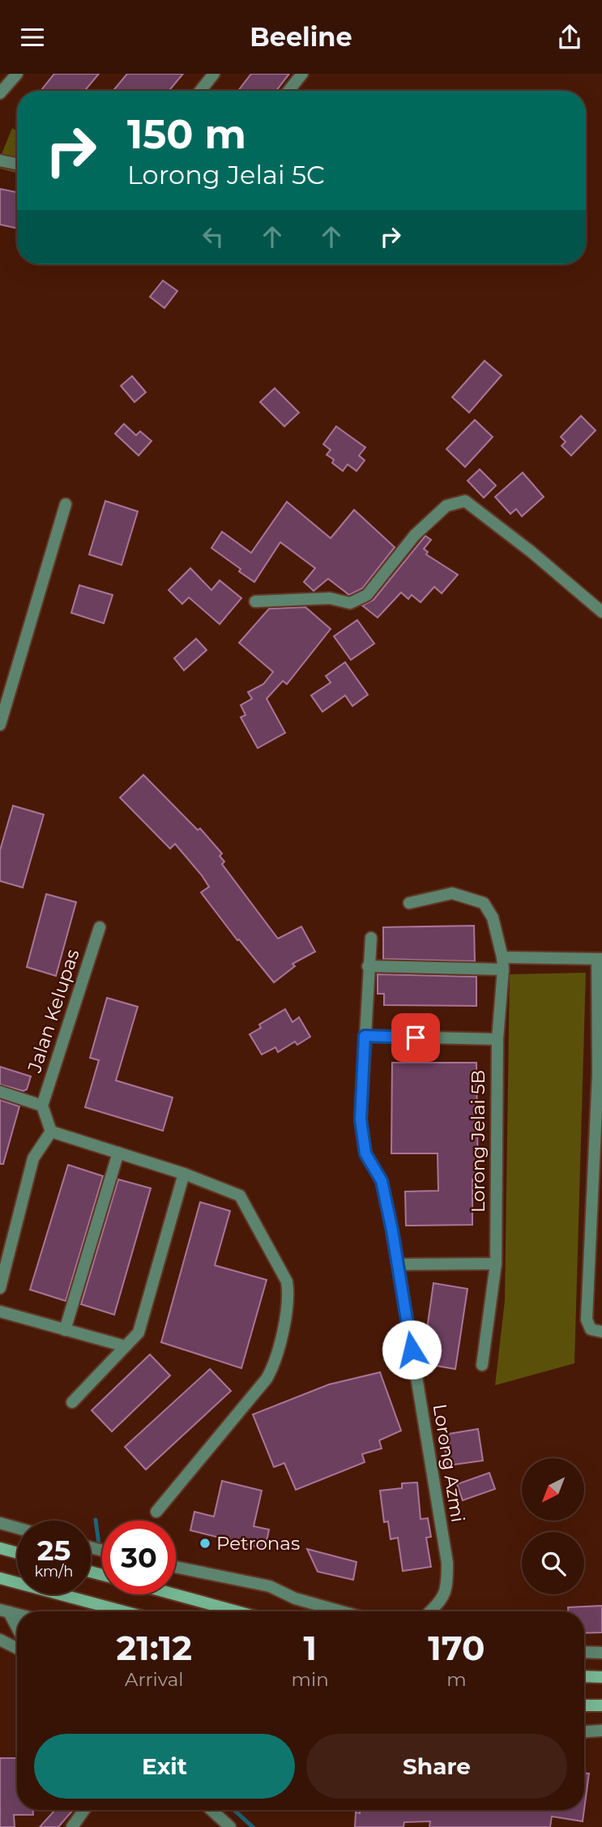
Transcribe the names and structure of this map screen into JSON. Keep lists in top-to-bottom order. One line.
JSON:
{"streets":{"street":["Jalan Kelupas","Lorong Jelai 5B","Lorong Azmi"]},"places":["Petronas"],"north":"bottom left","page":{"header":"Beeline","turn":["150 m","Lorong Jelai 5C"],"speed":"25 km/h","limit":"30","eta":["21:12","Arrival","1","min","170","m"],"buttons":["Exit","Share"]}}
